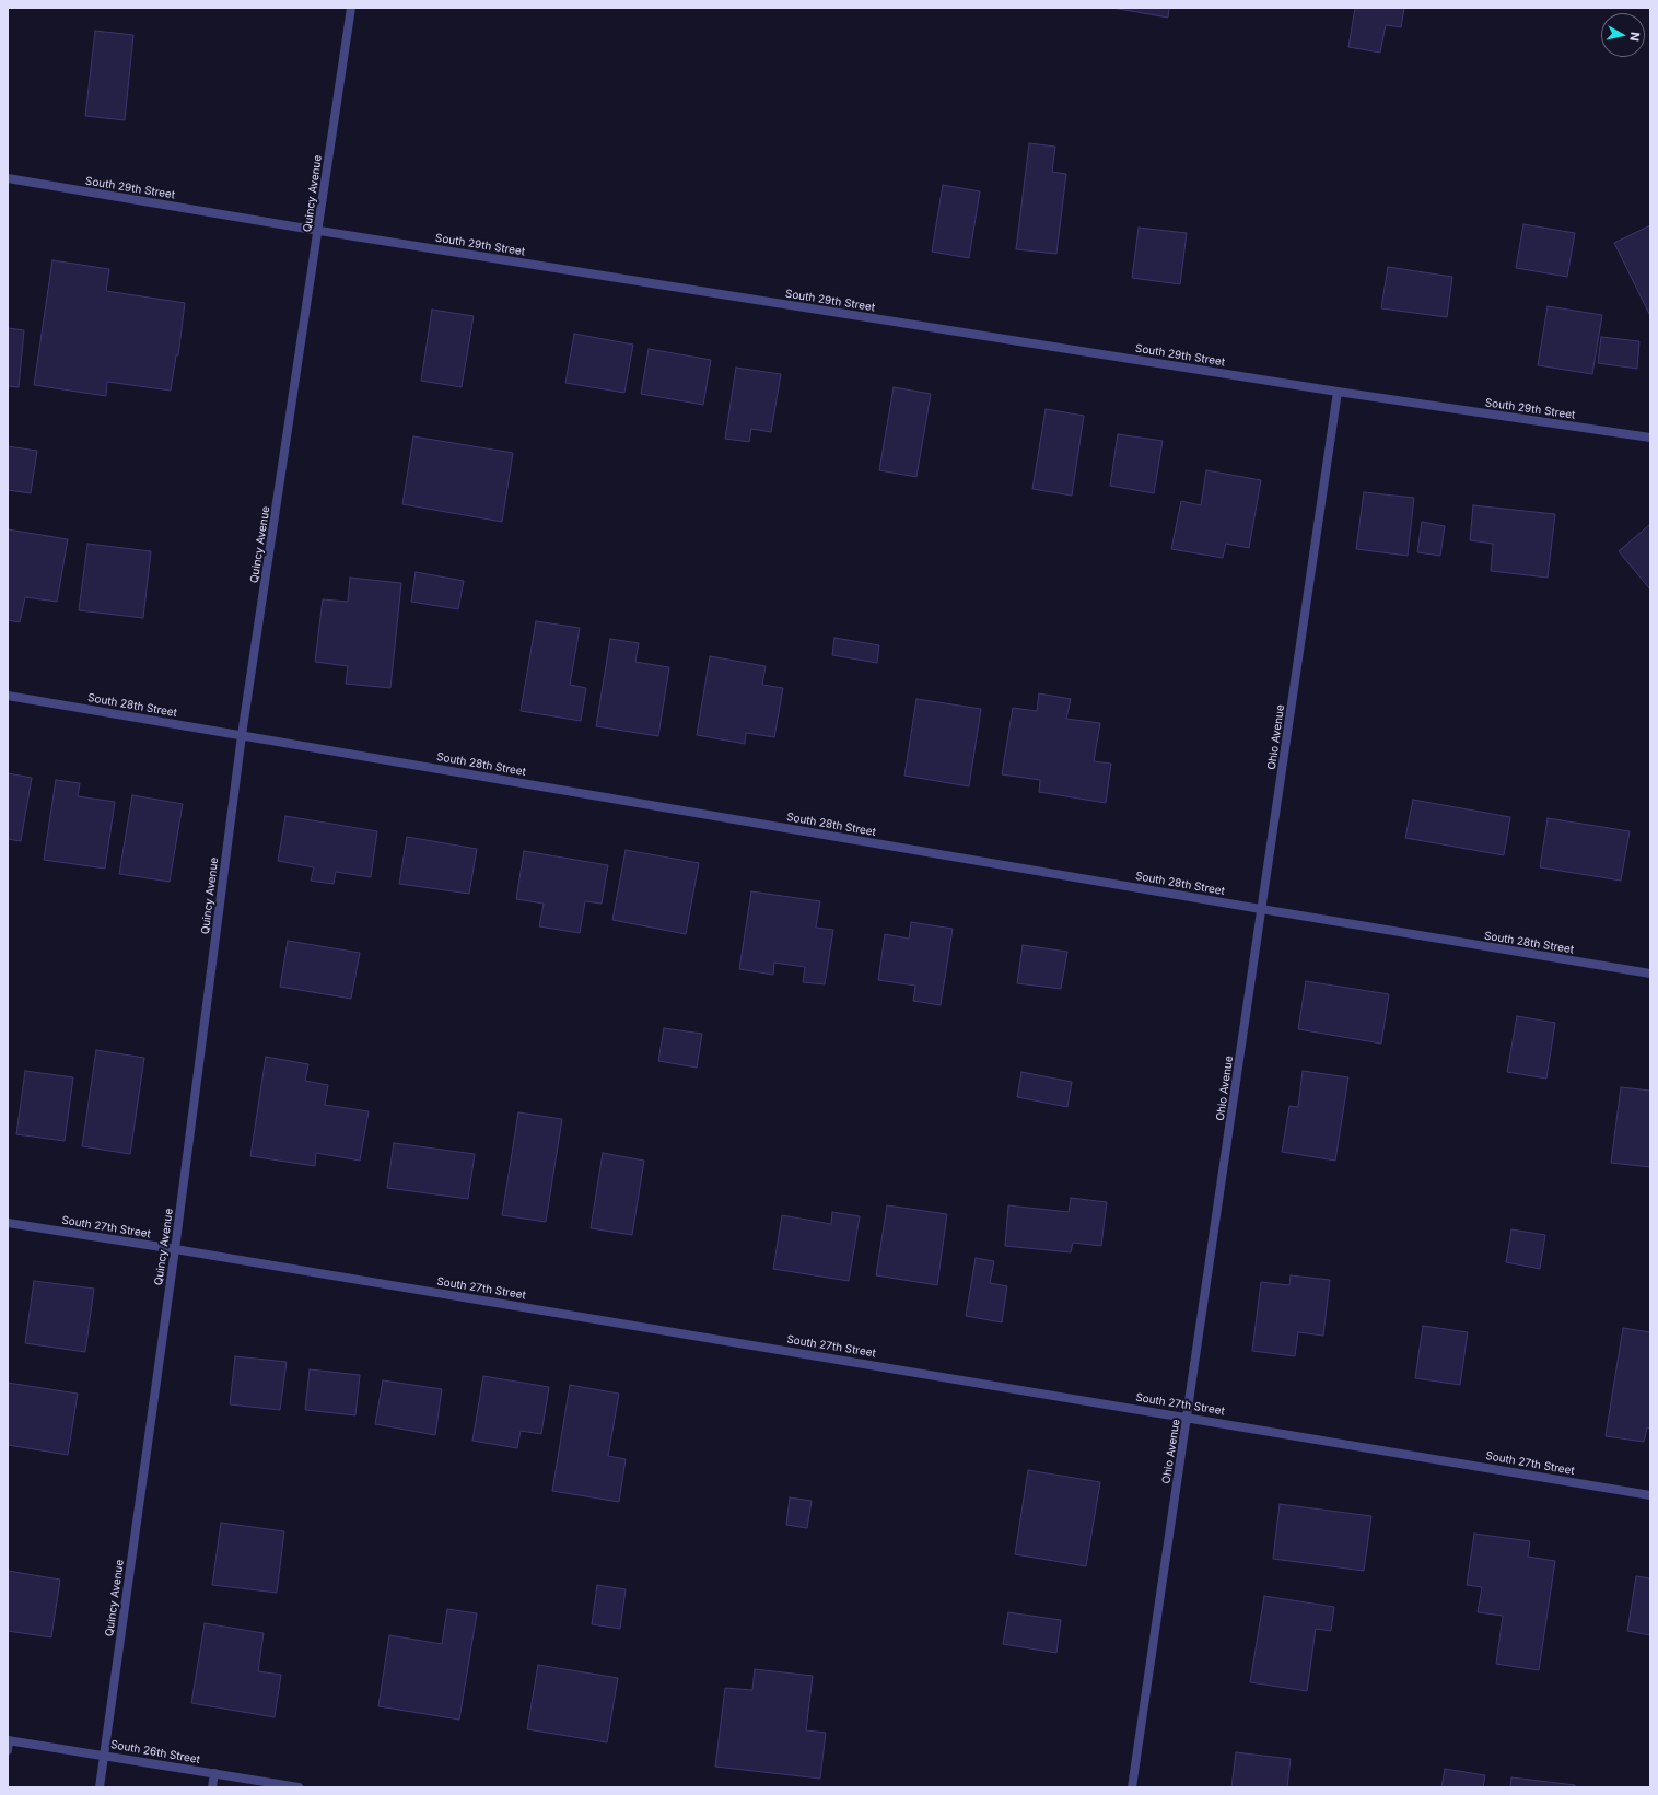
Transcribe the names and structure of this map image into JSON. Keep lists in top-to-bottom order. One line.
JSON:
{"streets":{"street":["South 29th Street","Quincy Avenue","South 28th Street","Ohio Avenue","South 27th Street","South 26th Street"]},"crossings":[["South 29th Street","Quincy Avenue"],["South 29th Street","Ohio Avenue"],["Quincy Avenue","South 28th Street"],["Quincy Avenue","South 27th Street"],["Quincy Avenue","South 26th Street"],["South 28th Street","Ohio Avenue"],["Ohio Avenue","South 27th Street"]],"north":"right"}
